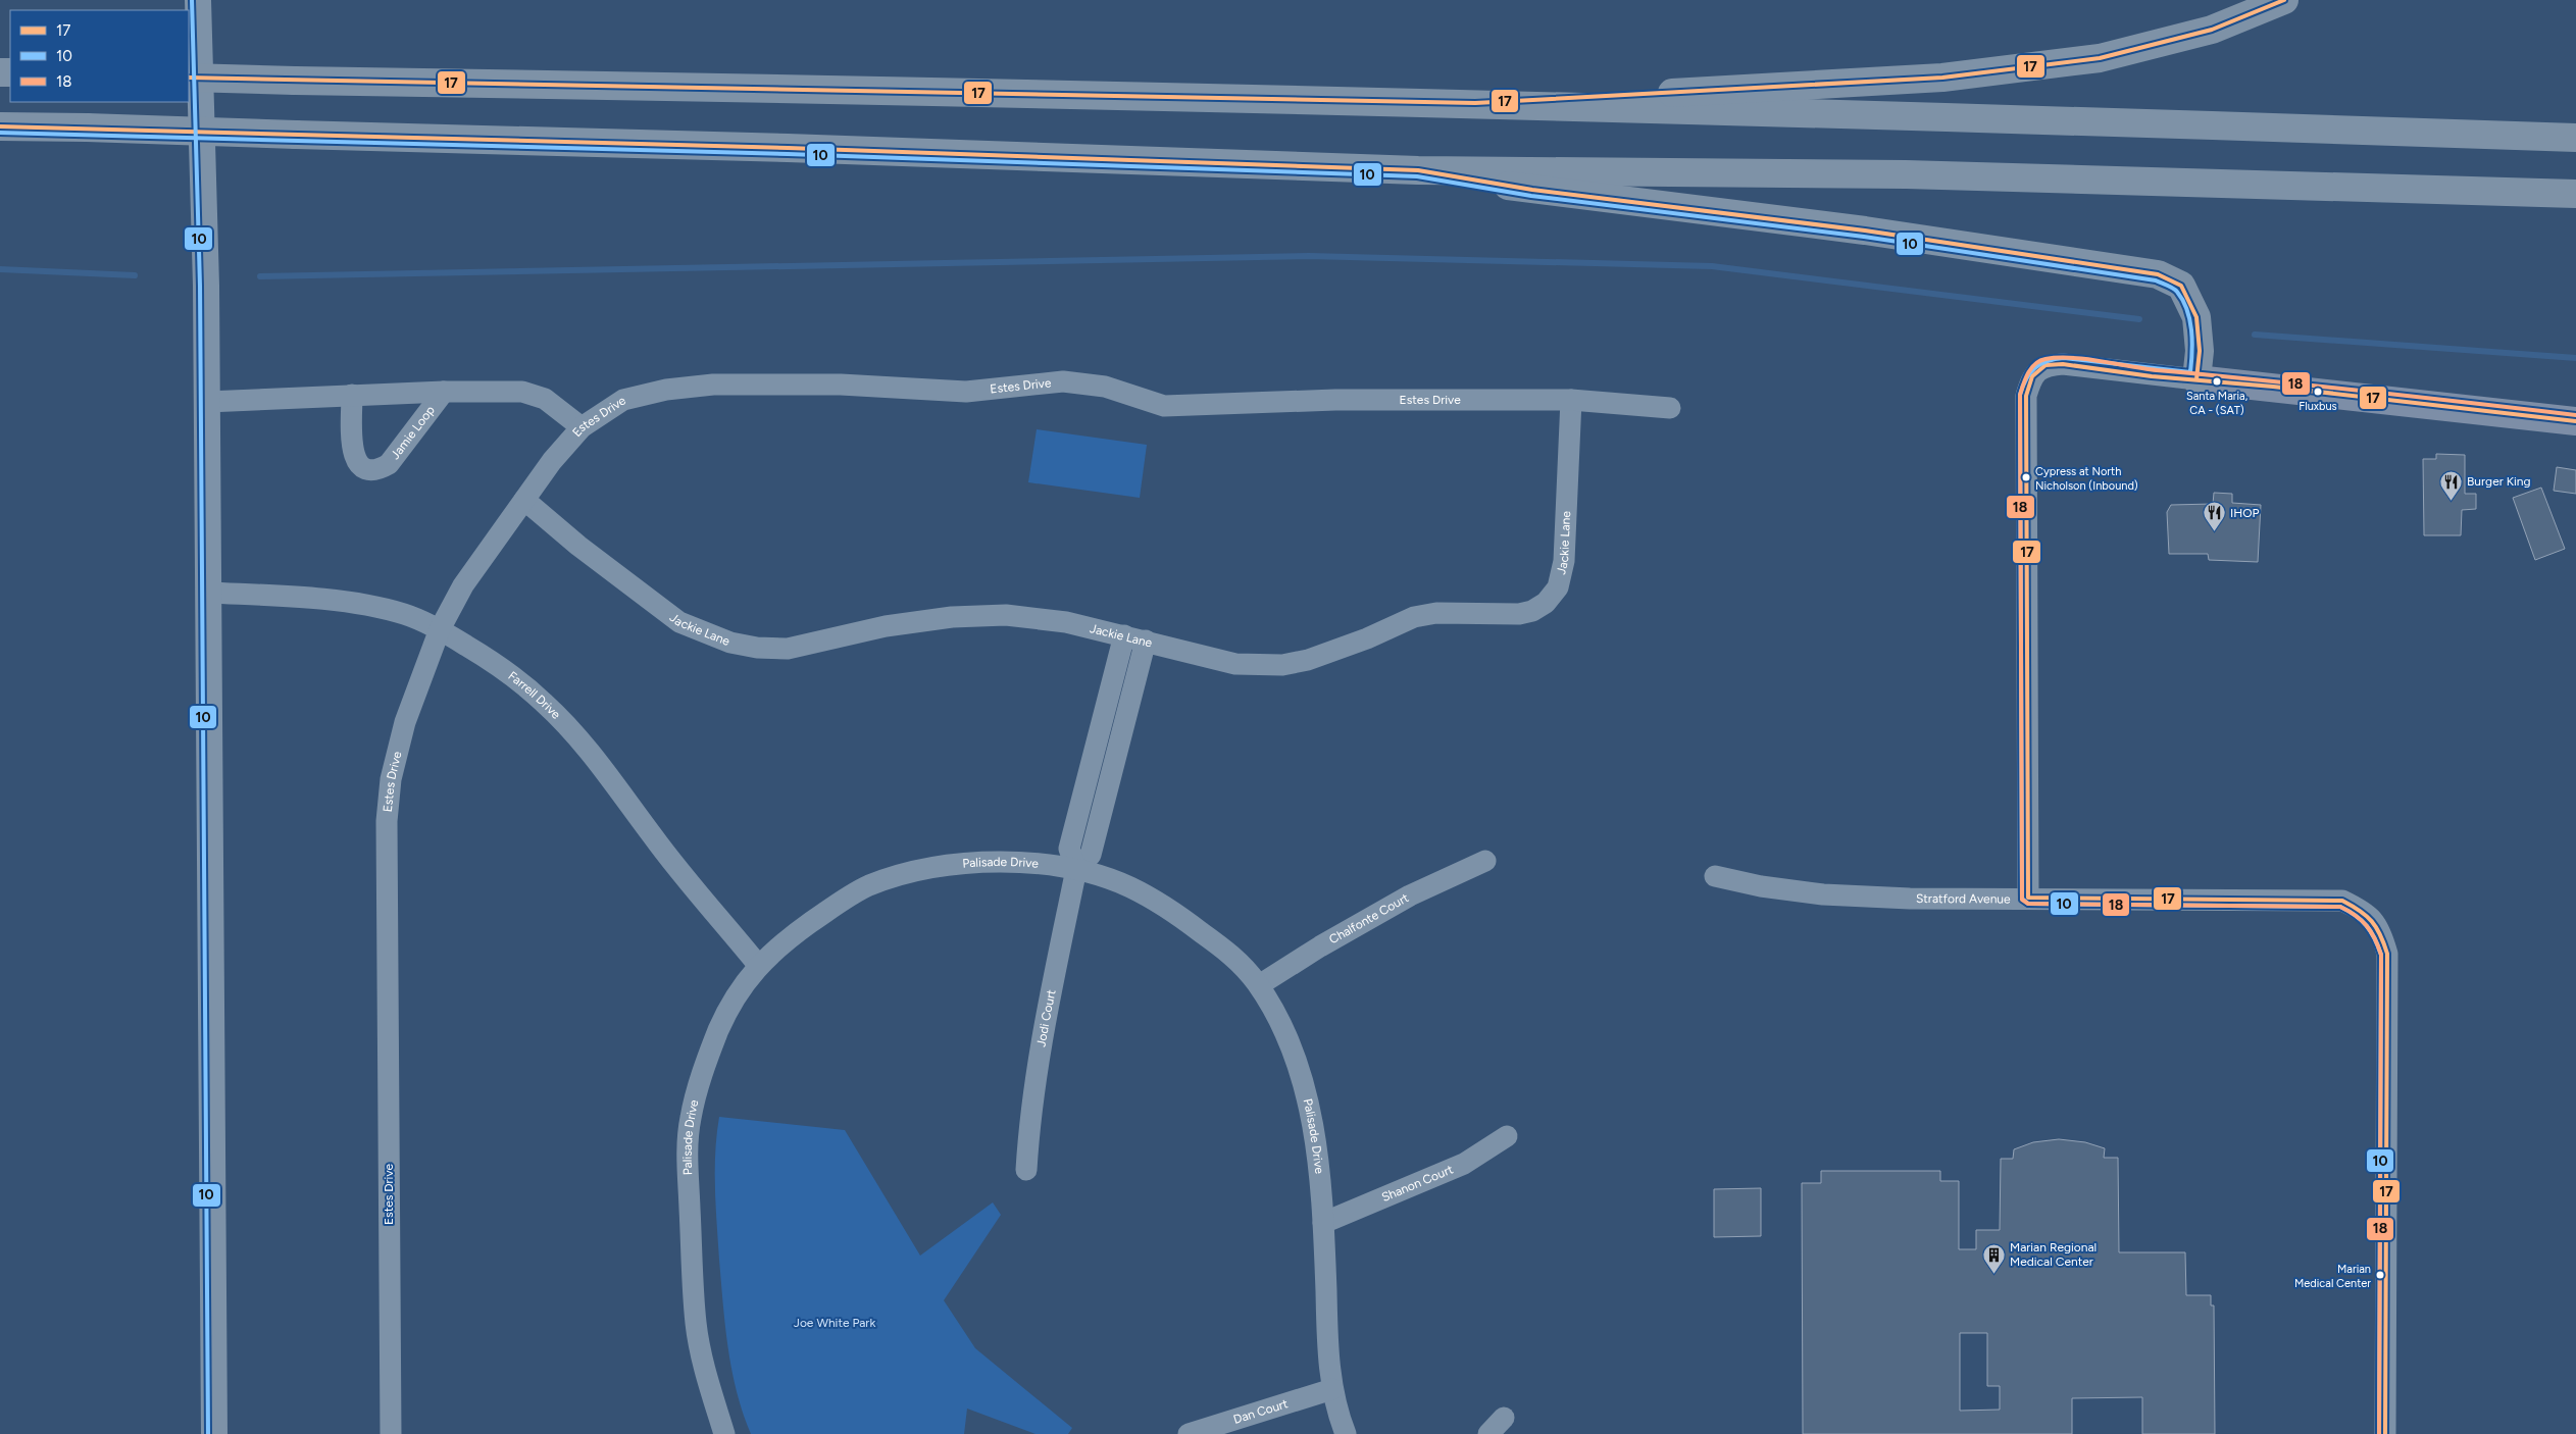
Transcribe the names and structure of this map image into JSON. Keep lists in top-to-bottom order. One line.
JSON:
{"streets":{"street":["Estes Drive","Jamie Loop","Jackie Lane","Farrell Drive","Palisade Drive","Stratford Avenue","Chalfonte Court","Jodi Court","Shanon Court","Dan Court"]},"crossings":[["Estes Drive","Jamie Loop"],["Estes Drive","Jackie Lane"],["Estes Drive","Farrell Drive"],["Jackie Lane","Jodi Court"],["Farrell Drive","Palisade Drive"],["Palisade Drive","Chalfonte Court"],["Palisade Drive","Jodi Court"],["Palisade Drive","Shanon Court"],["Palisade Drive","Dan Court"]],"parks":["Joe White Park"],"places":{"other":["Santa Maria, CA - (SAT)","Fluxbus","Cypress at North Nicholson (Inbound)","Marian Medical Center"],"restaurant":["Burger King","IHOP"],"building":["Marian Regional Medical Center"]},"lines":["transit line 17","transit line 10","transit line 18"],"legend":["17","10","18"]}
